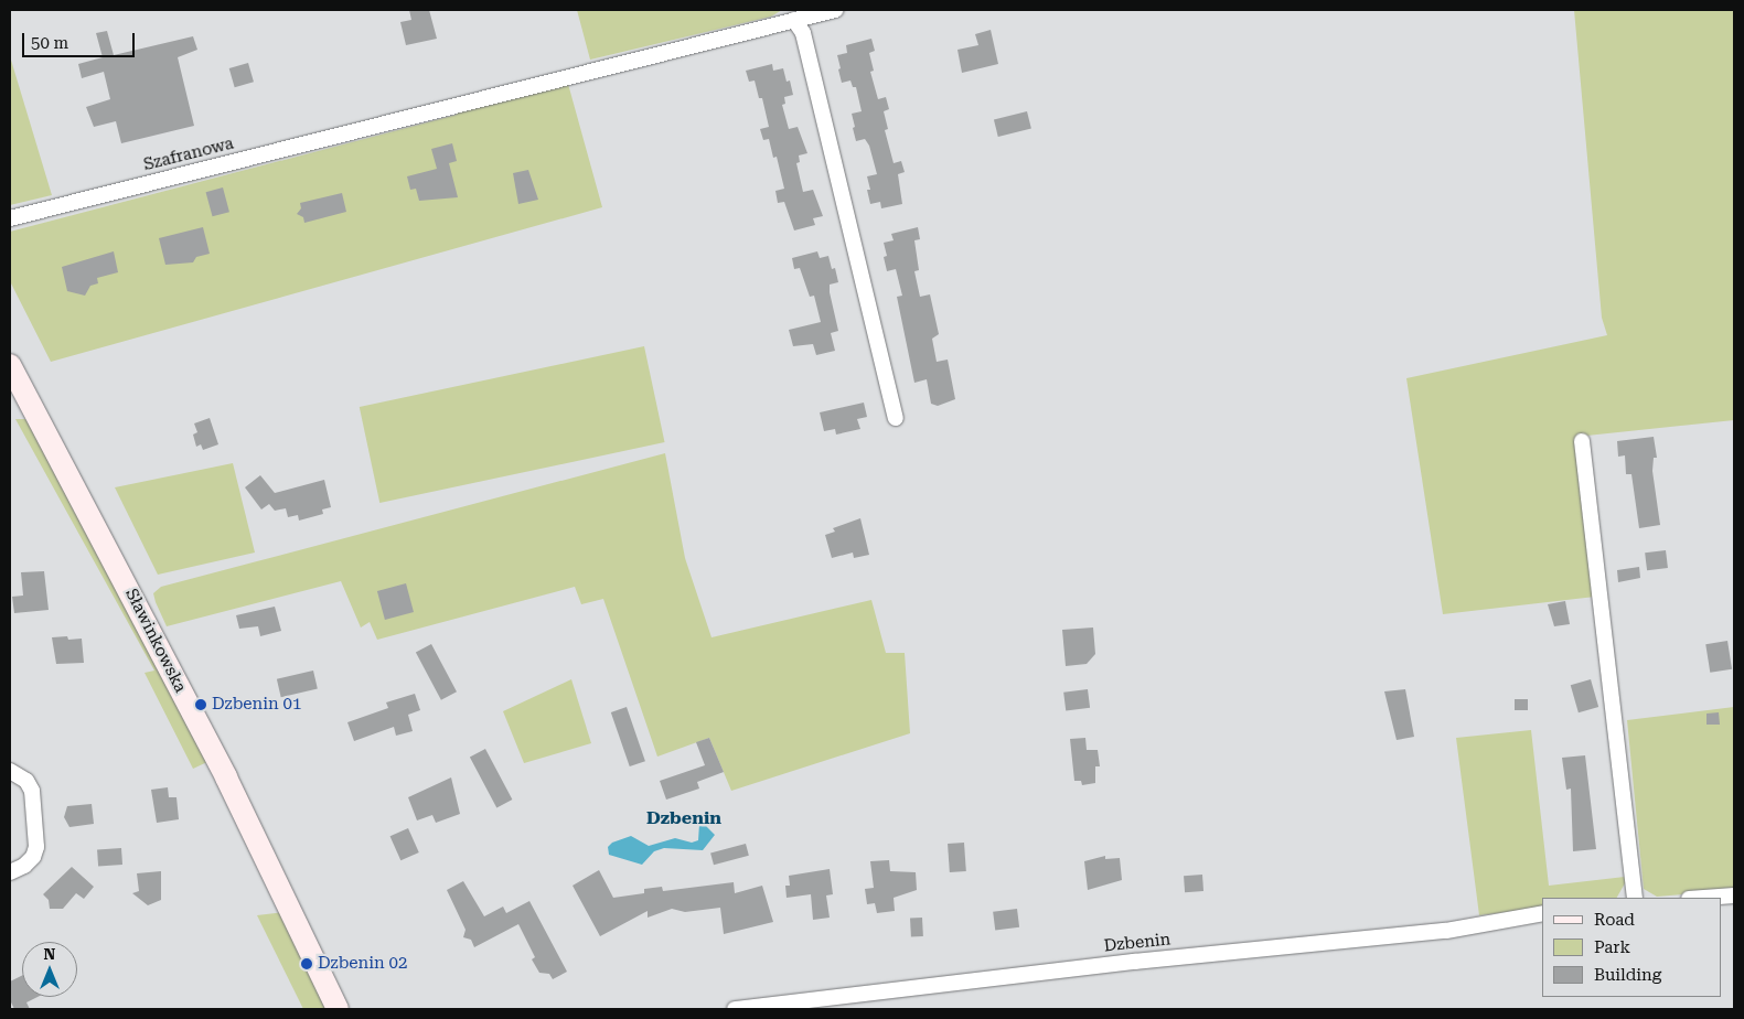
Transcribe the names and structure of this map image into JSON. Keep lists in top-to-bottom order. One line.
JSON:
{"streets":{"street":["Szafranowa","Sławinkowska","Dzbenin"]},"districts":["Dzbenin"],"places":["Dzbenin 01","Dzbenin 02"],"legend":["Road","Park","Building"],"scale_bar":"50 m","north":"top"}
